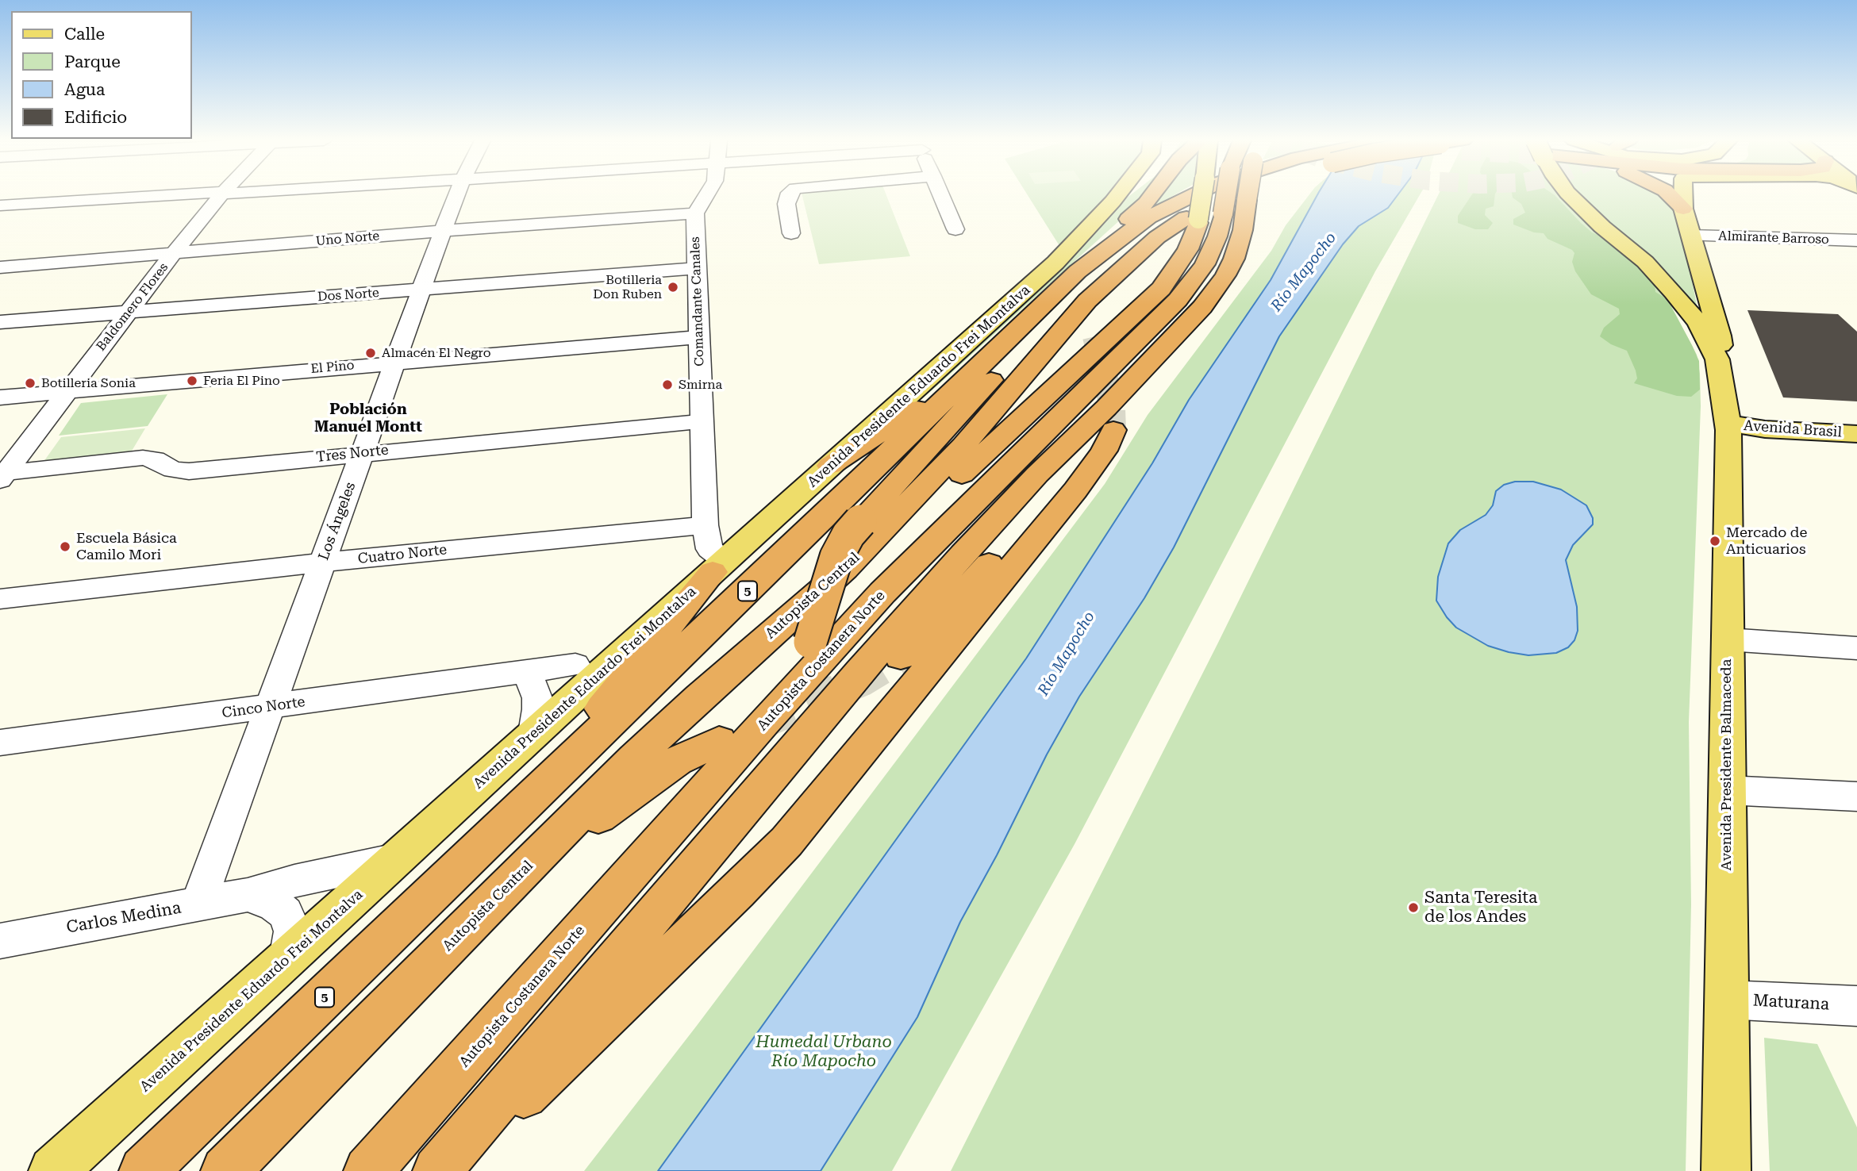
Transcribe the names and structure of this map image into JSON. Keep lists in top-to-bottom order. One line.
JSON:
{"streets":{"highway":["5","Autopista Central","Autopista Costanera Norte"],"main road":["Avenida Presidente Eduardo Frei Montalva","Avenida Brasil","Avenida Presidente Balmaceda"],"street":["Almirante Barroso","Uno Norte","Dos Norte","Comandante Canales","Baldomero Flores","El Pino","Tres Norte","Los Ángeles","Cuatro Norte","Cinco Norte","Carlos Medina","Maturana"]},"crossings":[["Almirante Barroso","Avenida Presidente Balmaceda"],["Uno Norte","Comandante Canales"],["Uno Norte","Baldomero Flores"],["Uno Norte","Los Ángeles"],["Dos Norte","Comandante Canales"],["Dos Norte","Baldomero Flores"],["Dos Norte","Los Ángeles"],["Comandante Canales","El Pino"],["Comandante Canales","Avenida Presidente Eduardo Frei Montalva"],["Comandante Canales","Tres Norte"],["Comandante Canales","Cuatro Norte"],["Baldomero Flores","El Pino"],["Baldomero Flores","Tres Norte"],["El Pino","Los Ángeles"],["Avenida Presidente Eduardo Frei Montalva","Carlos Medina"],["Avenida Brasil","Avenida Presidente Balmaceda"],["Tres Norte","Los Ángeles"],["Los Ángeles","Cuatro Norte"],["Los Ángeles","Cinco Norte"],["Los Ángeles","Carlos Medina"],["Avenida Presidente Balmaceda","Maturana"]],"districts":["Población Manuel Montt"],"water":["Río Mapocho"],"parks":["Humedal Urbano Río Mapocho"],"places":["Botilleria Don Ruben","Almacén El Negro","Feria El Pino","Botilleria Sonia","Smirna","Mercado de Anticuarios","Escuela Básica Camilo Mori","Santa Teresita de los Andes"],"legend":["Calle","Parque","Agua","Edificio"]}
